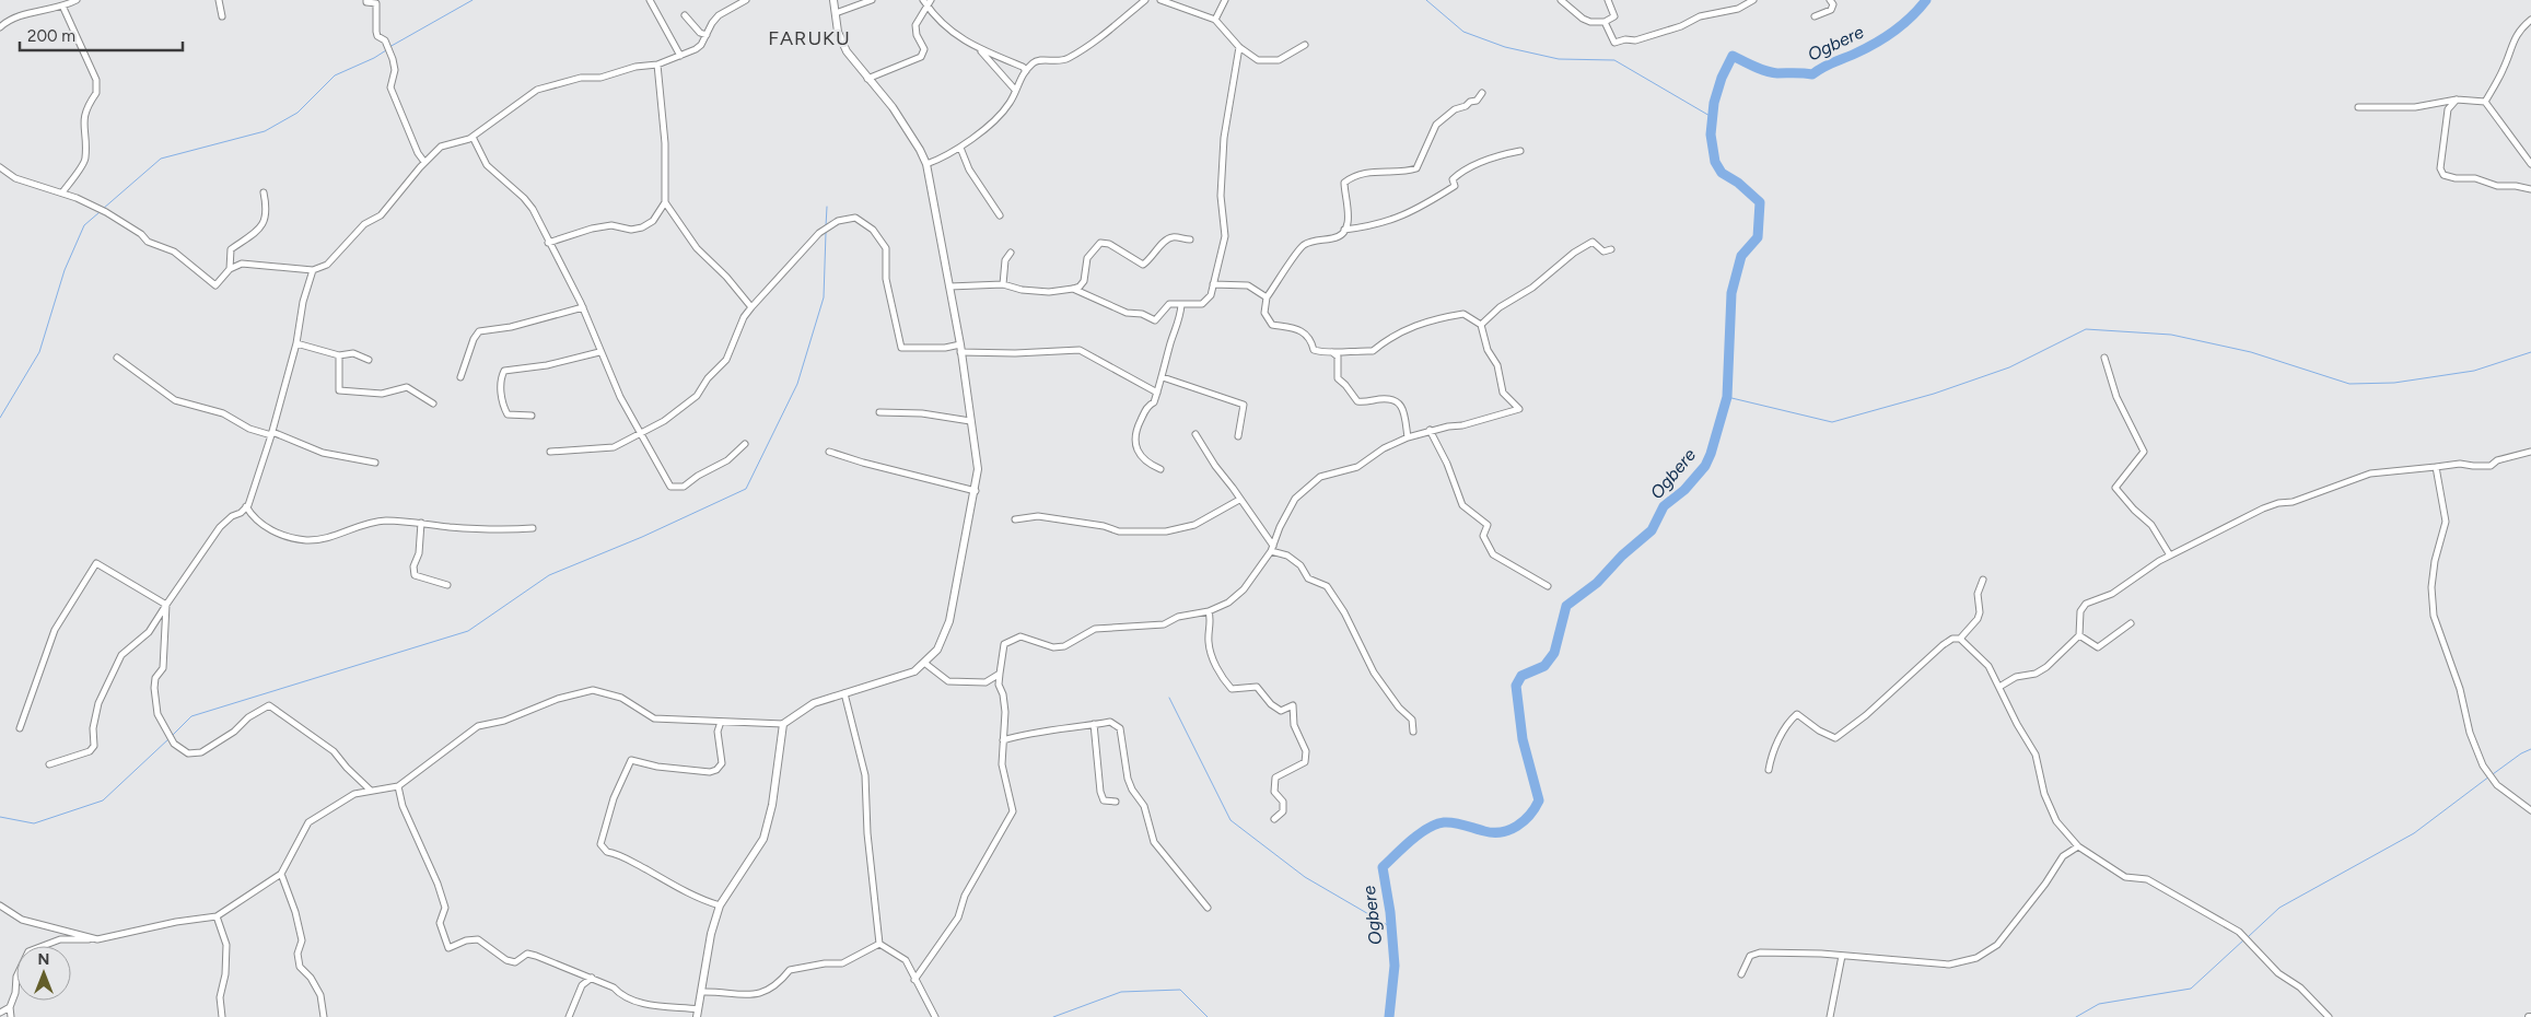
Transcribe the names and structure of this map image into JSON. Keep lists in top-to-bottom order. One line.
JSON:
{"districts":["FARUKU"],"water":["Ogbere"],"scale_bar":"200 m","north":"top"}
